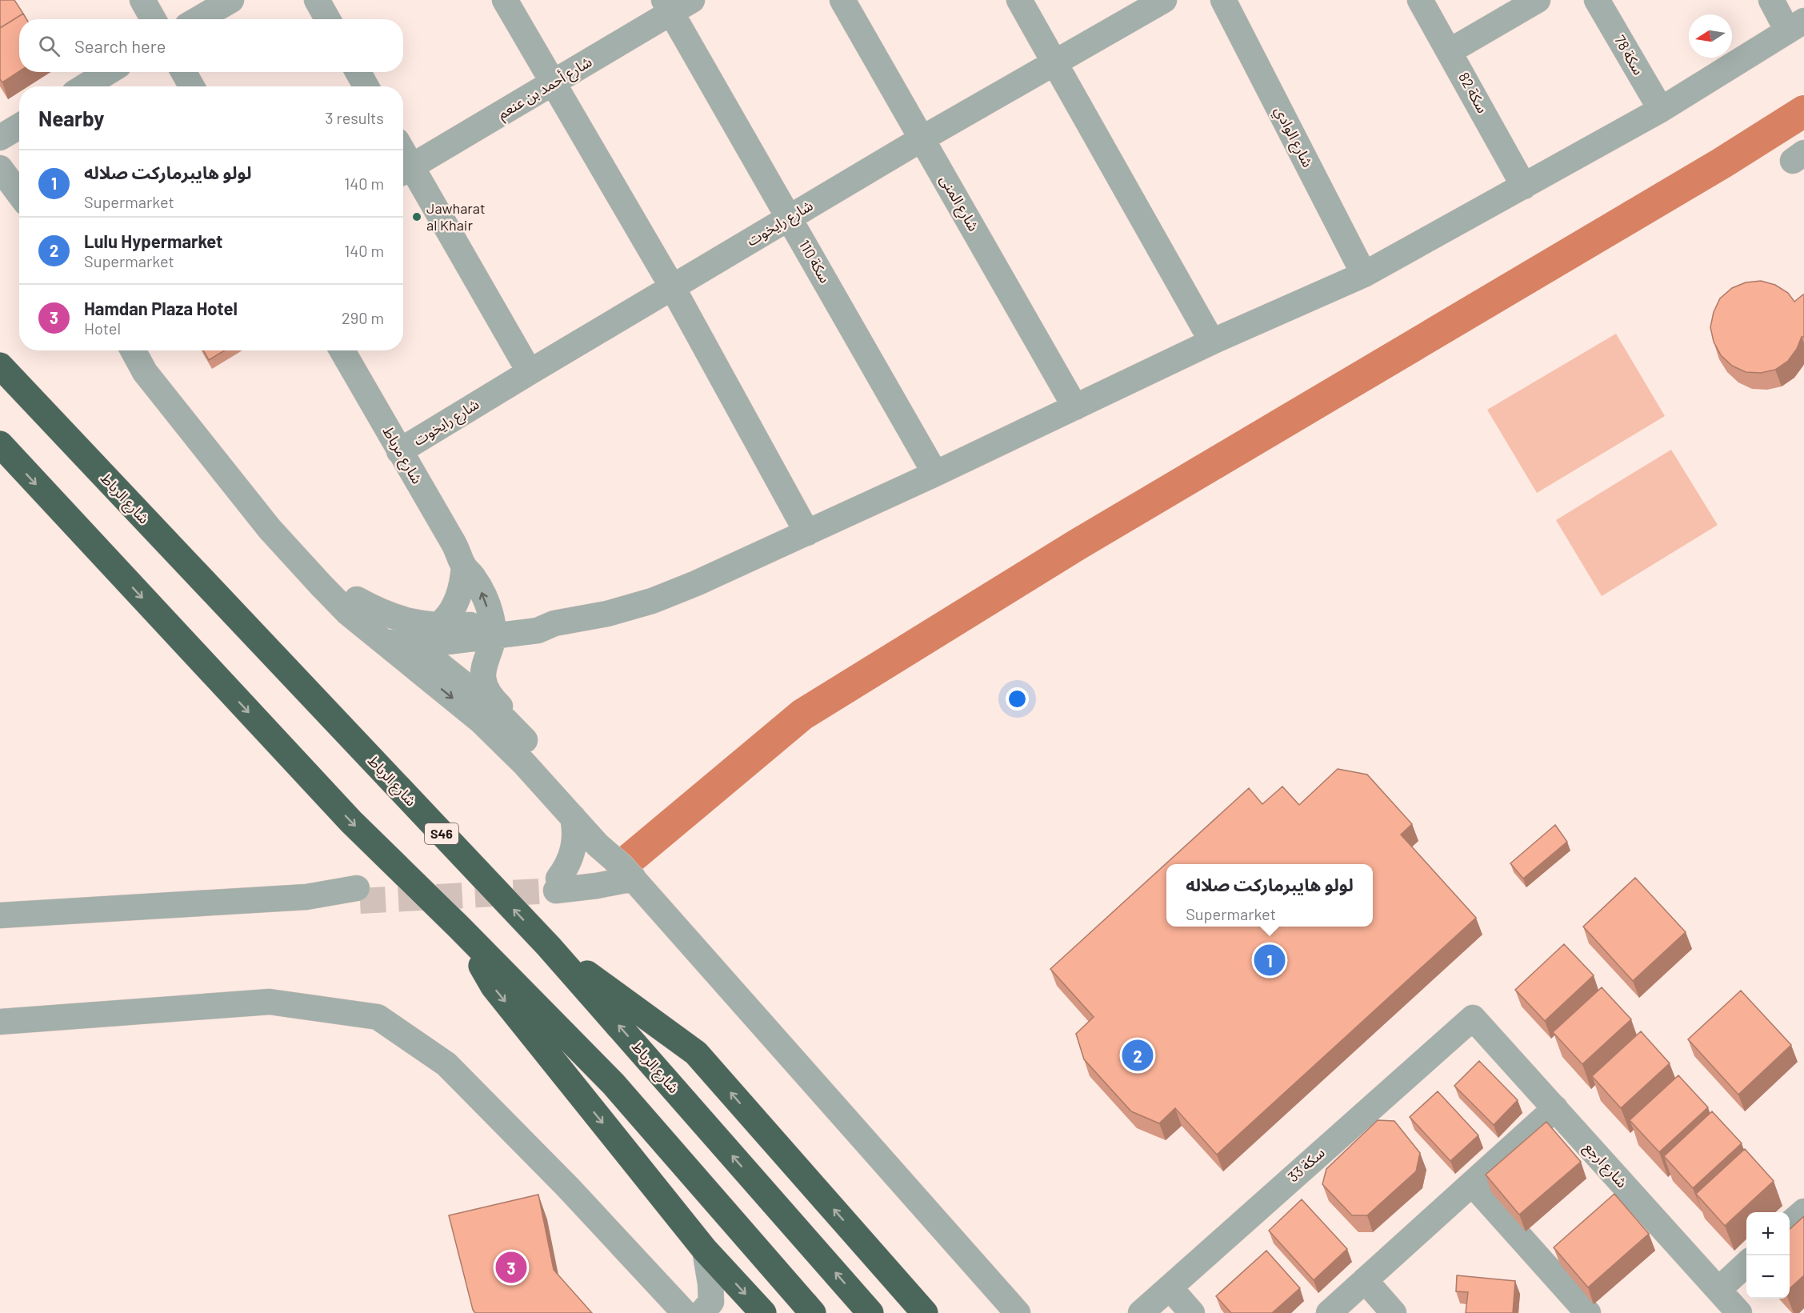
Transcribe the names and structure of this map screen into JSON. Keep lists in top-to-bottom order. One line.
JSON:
{"streets":{"highway":["شارع الرباط","S46"],"street":["سكة 78","شارع أحمد بن عنعم","سكة 82","شارع الوادي","شارع المنى","شارع رايخوت","سكة 110","شارع مرباط","سكة 33","شارع ارجع"]},"crossings":[["شارع أحمد بن عنعم","سكة 110"],["شارع المنى","شارع رايخوت"],["شارع رايخوت","سكة 110"],["شارع رايخوت","شارع مرباط"],["سكة 33","شارع ارجع"]],"places":["Jawharat al Khair"],"north":"left","page":{"search":"Search here","heading":["Nearby","3 results"],"list":[{"mark":"1","name":"لولو هايبرماركت صلاله","note":"Supermarket","value":"140 m"},{"mark":"2","name":"Lulu Hypermarket","note":"Supermarket","value":"140 m"},{"mark":"3","name":"Hamdan Plaza Hotel","note":"Hotel","value":"290 m"}],"popup":["لولو هايبرماركت صلاله","Supermarket"],"pins":["1","2","3"],"map_buttons":["+","−"]}}
